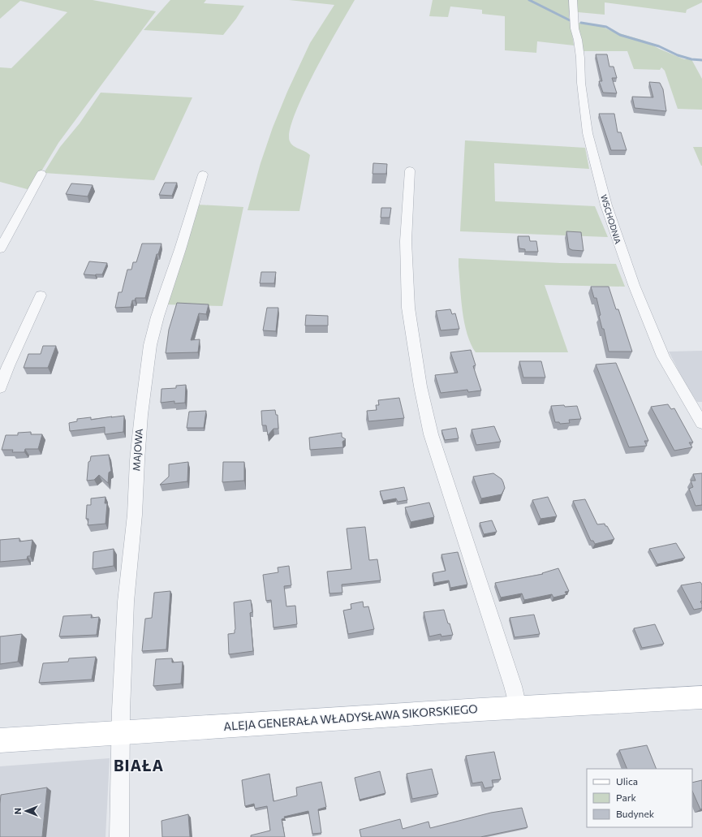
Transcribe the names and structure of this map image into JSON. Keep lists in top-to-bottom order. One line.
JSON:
{"streets":{"main road":["ALEJA GENERAŁA WŁADYSŁAWA SIKORSKIEGO"],"street":["WSCHODNIA","MAJOWA"]},"crossings":[["MAJOWA","ALEJA GENERAŁA WŁADYSŁAWA SIKORSKIEGO"]],"districts":["BIAŁA"],"legend":["Ulica","Park","Budynek"],"north":"left"}
